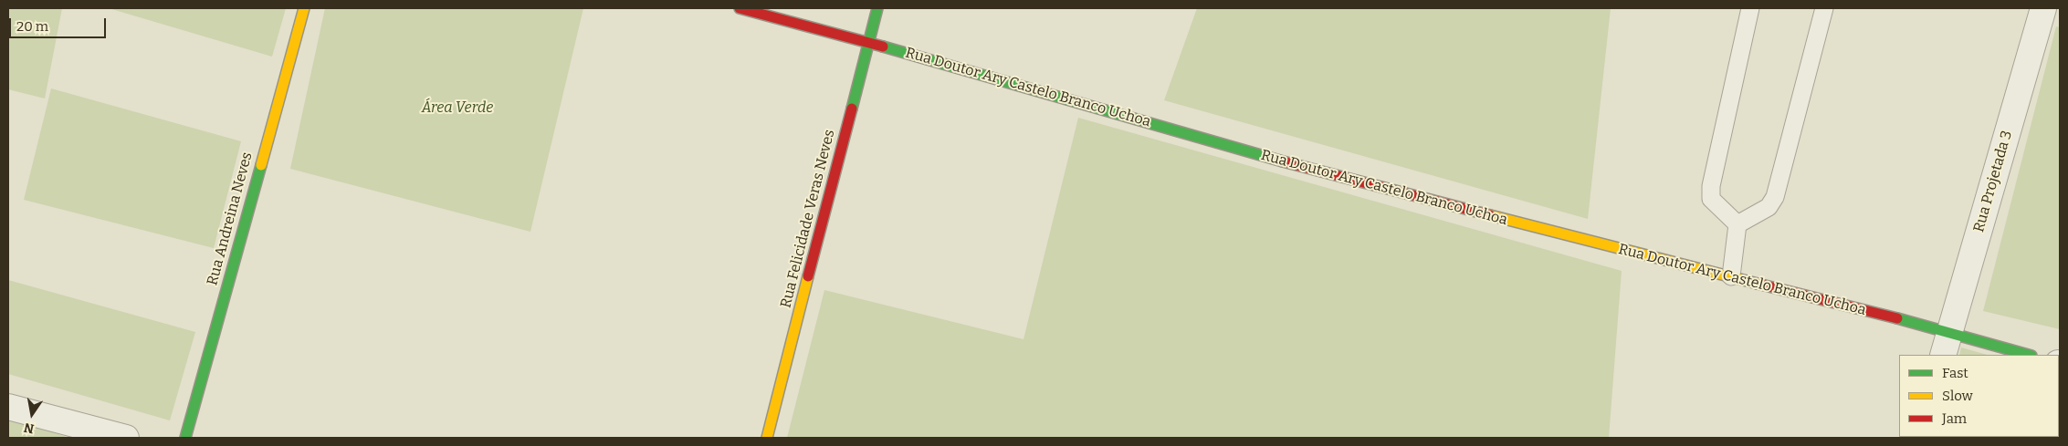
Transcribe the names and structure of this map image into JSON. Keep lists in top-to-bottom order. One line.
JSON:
{"streets":{"street":["Rua Doutor Ary Castelo Branco Uchoa","Rua Projetada 3","Rua Andreina Neves","Rua Felicidade Veras Neves"]},"crossings":[["Rua Doutor Ary Castelo Branco Uchoa","Rua Projetada 3"],["Rua Doutor Ary Castelo Branco Uchoa","Rua Felicidade Veras Neves"]],"parks":["Área Verde"],"legend":["Fast","Slow","Jam"],"scale_bar":"20 m","north":"bottom"}
